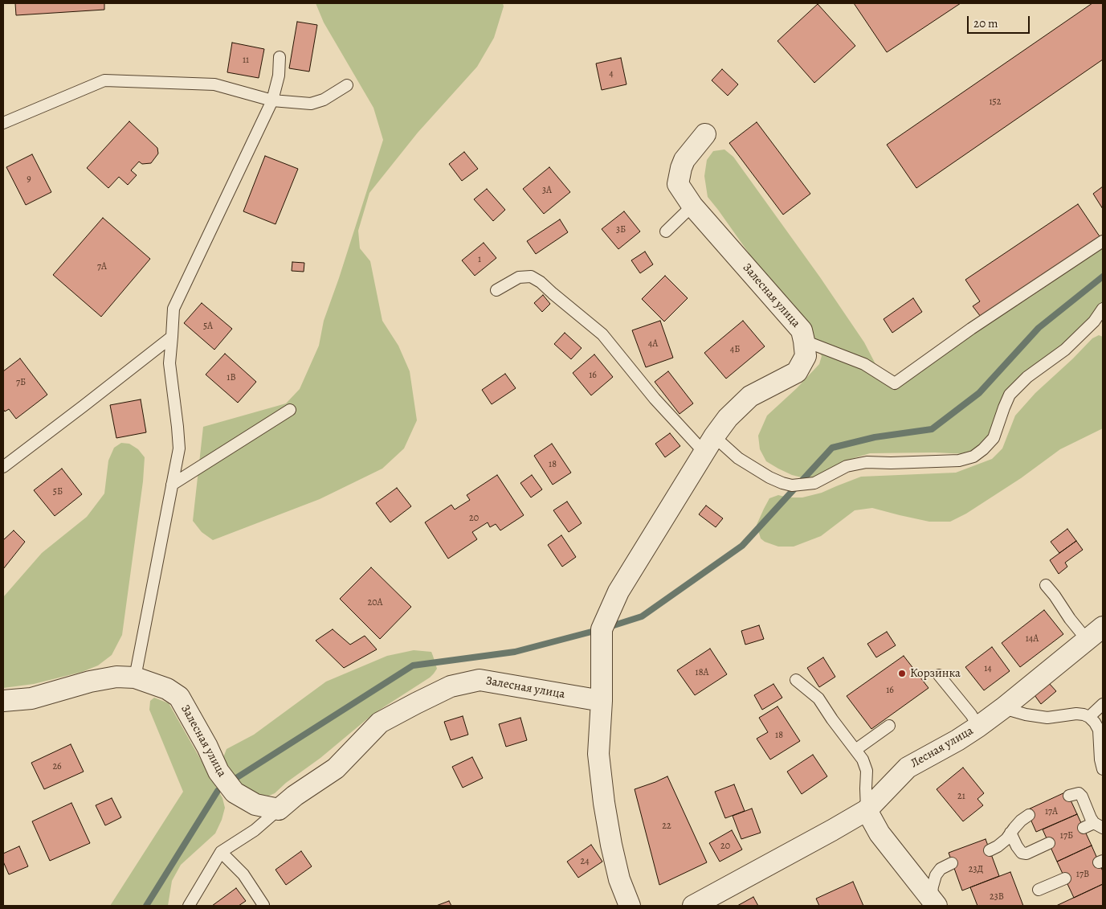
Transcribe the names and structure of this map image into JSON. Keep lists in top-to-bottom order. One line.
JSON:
{"streets":{"street":["Залесная улица","Лесная улица"]},"places":["Корзинка"],"house_numbers":["11","4","152","9","3А","3Б","1","7А","5А","4А","4Б","16","1В","7Б","18","5Б","20","20А","14А","14","18А","16","18","26","21","17А","22","17Б","20","24","23Д","17В","23В"],"scale_bar":"20 m"}
